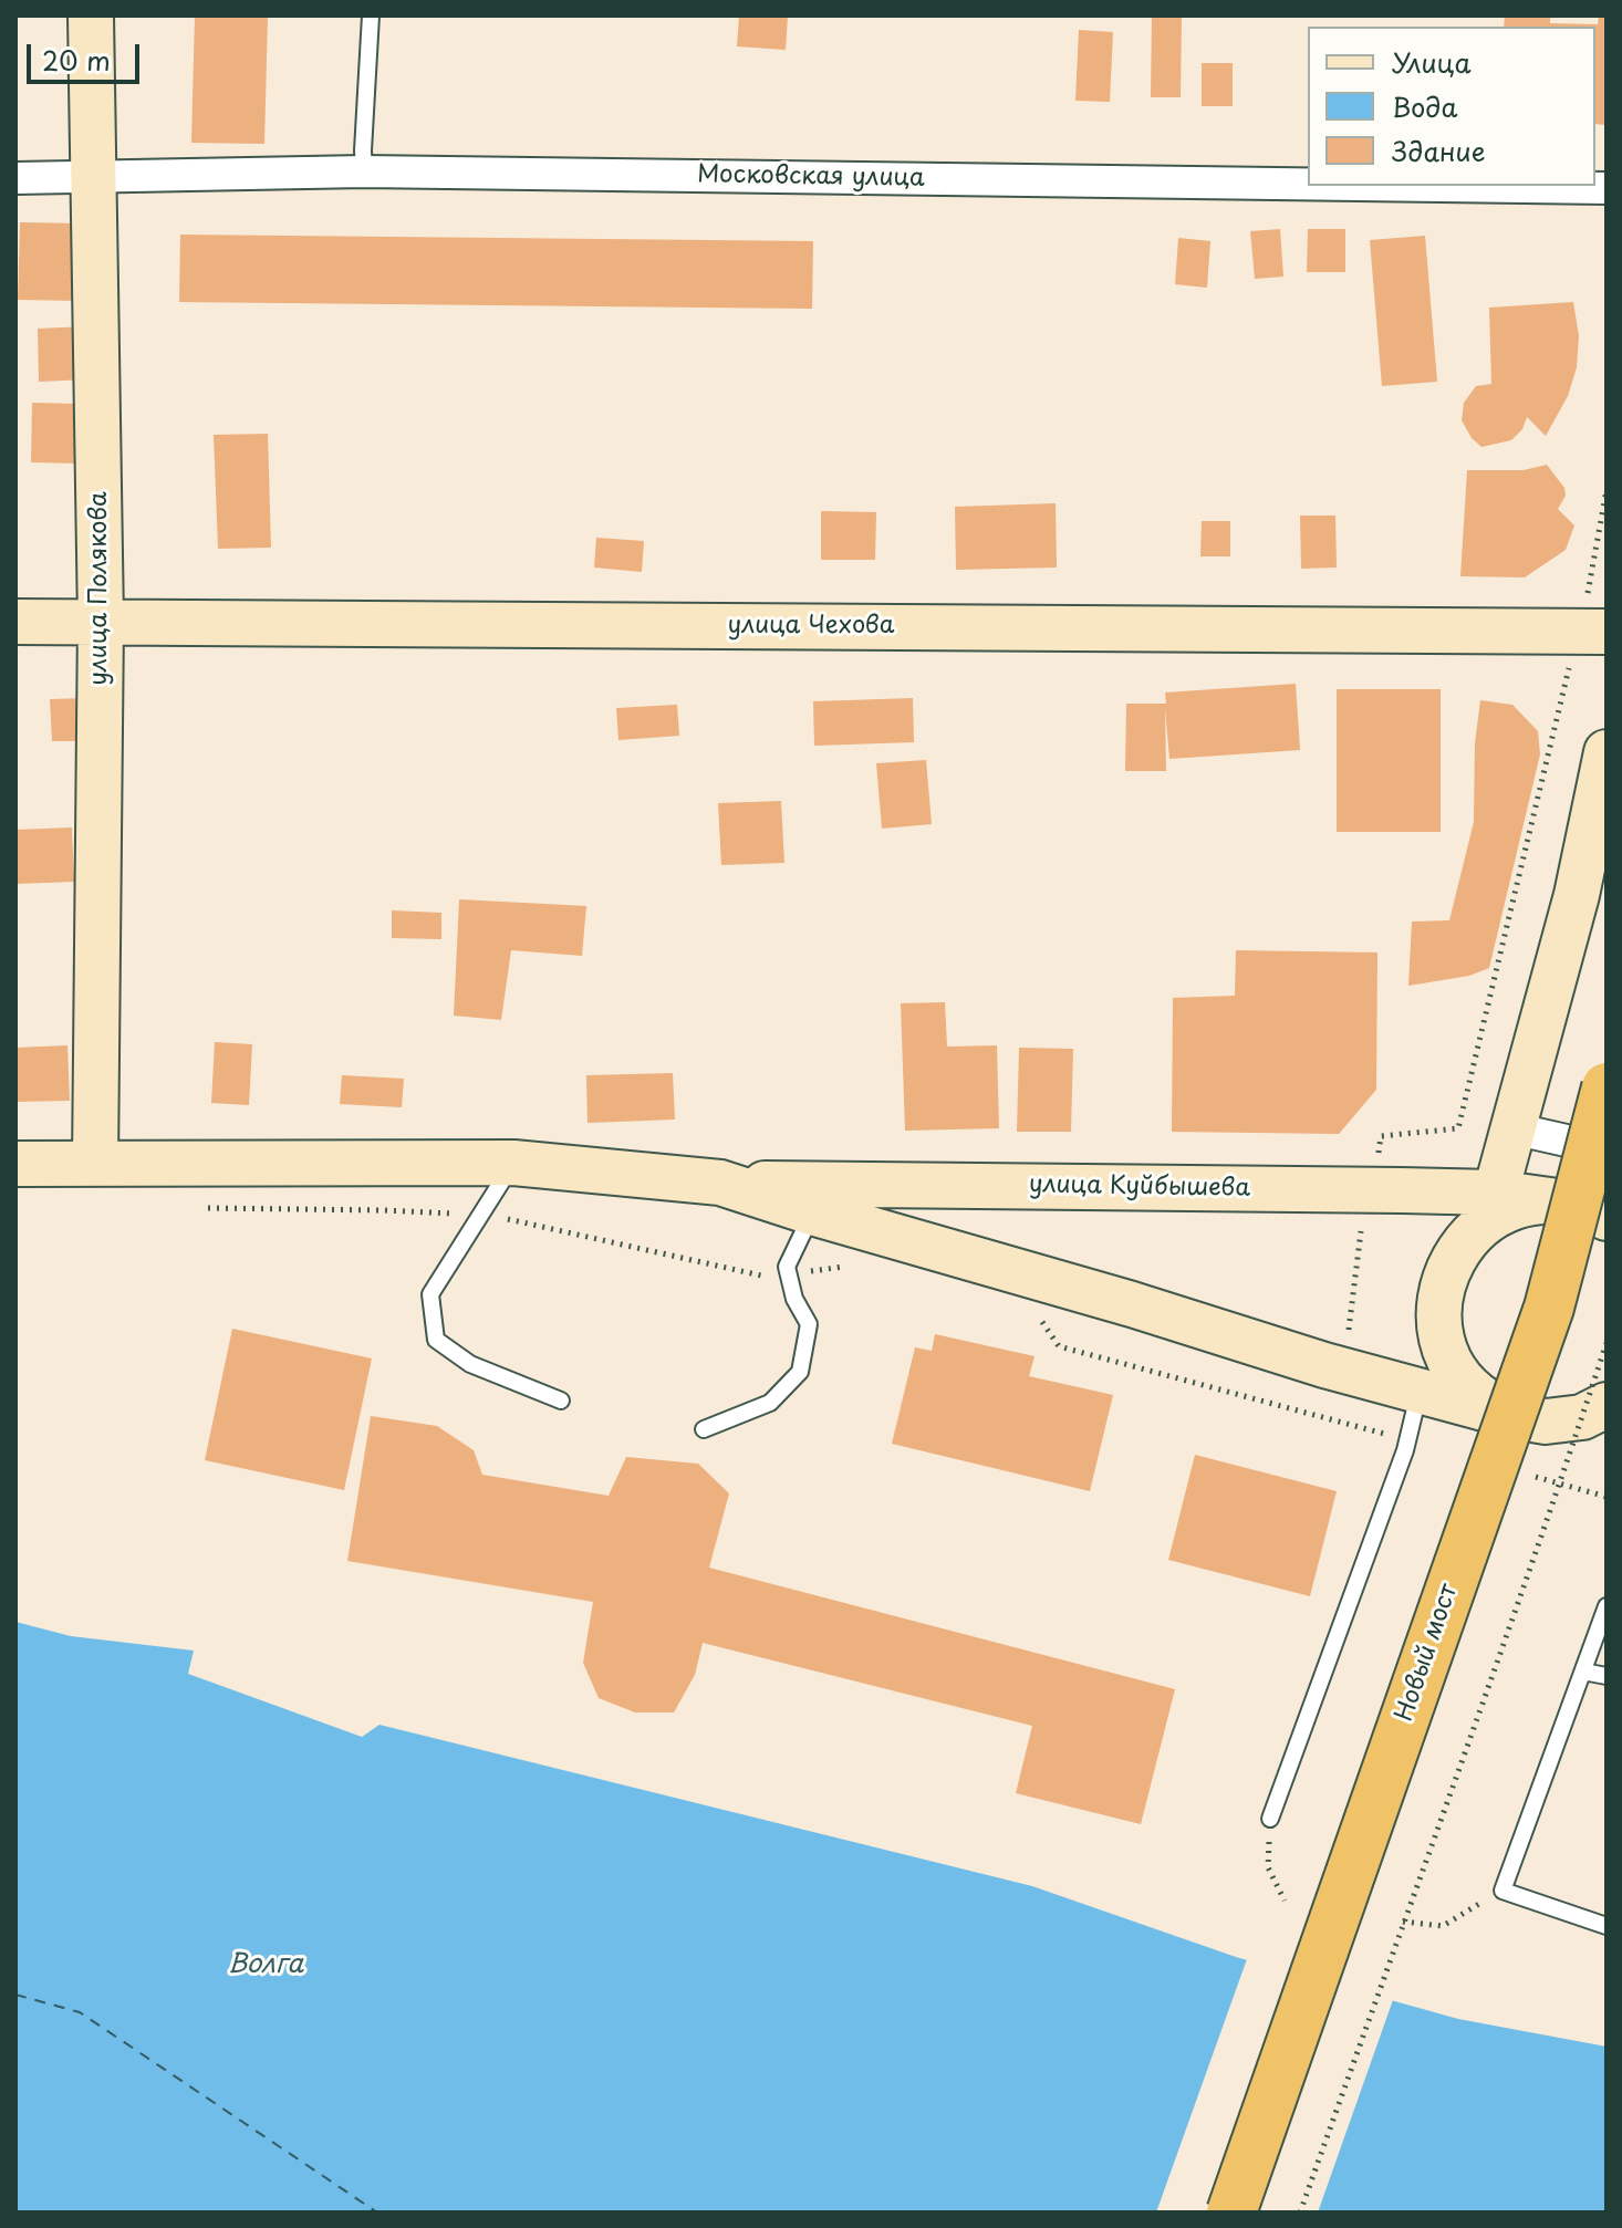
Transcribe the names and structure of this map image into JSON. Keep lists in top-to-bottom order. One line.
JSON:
{"streets":{"highway":["Новый мост"],"street":["Московская улица","улица Полякова","улица Чехова","улица Куйбышева"]},"crossings":[["Московская улица","улица Полякова"],["улица Полякова","улица Чехова"]],"water":["Волга"],"legend":["Улица","Вода","Здание"],"scale_bar":"20 m"}
